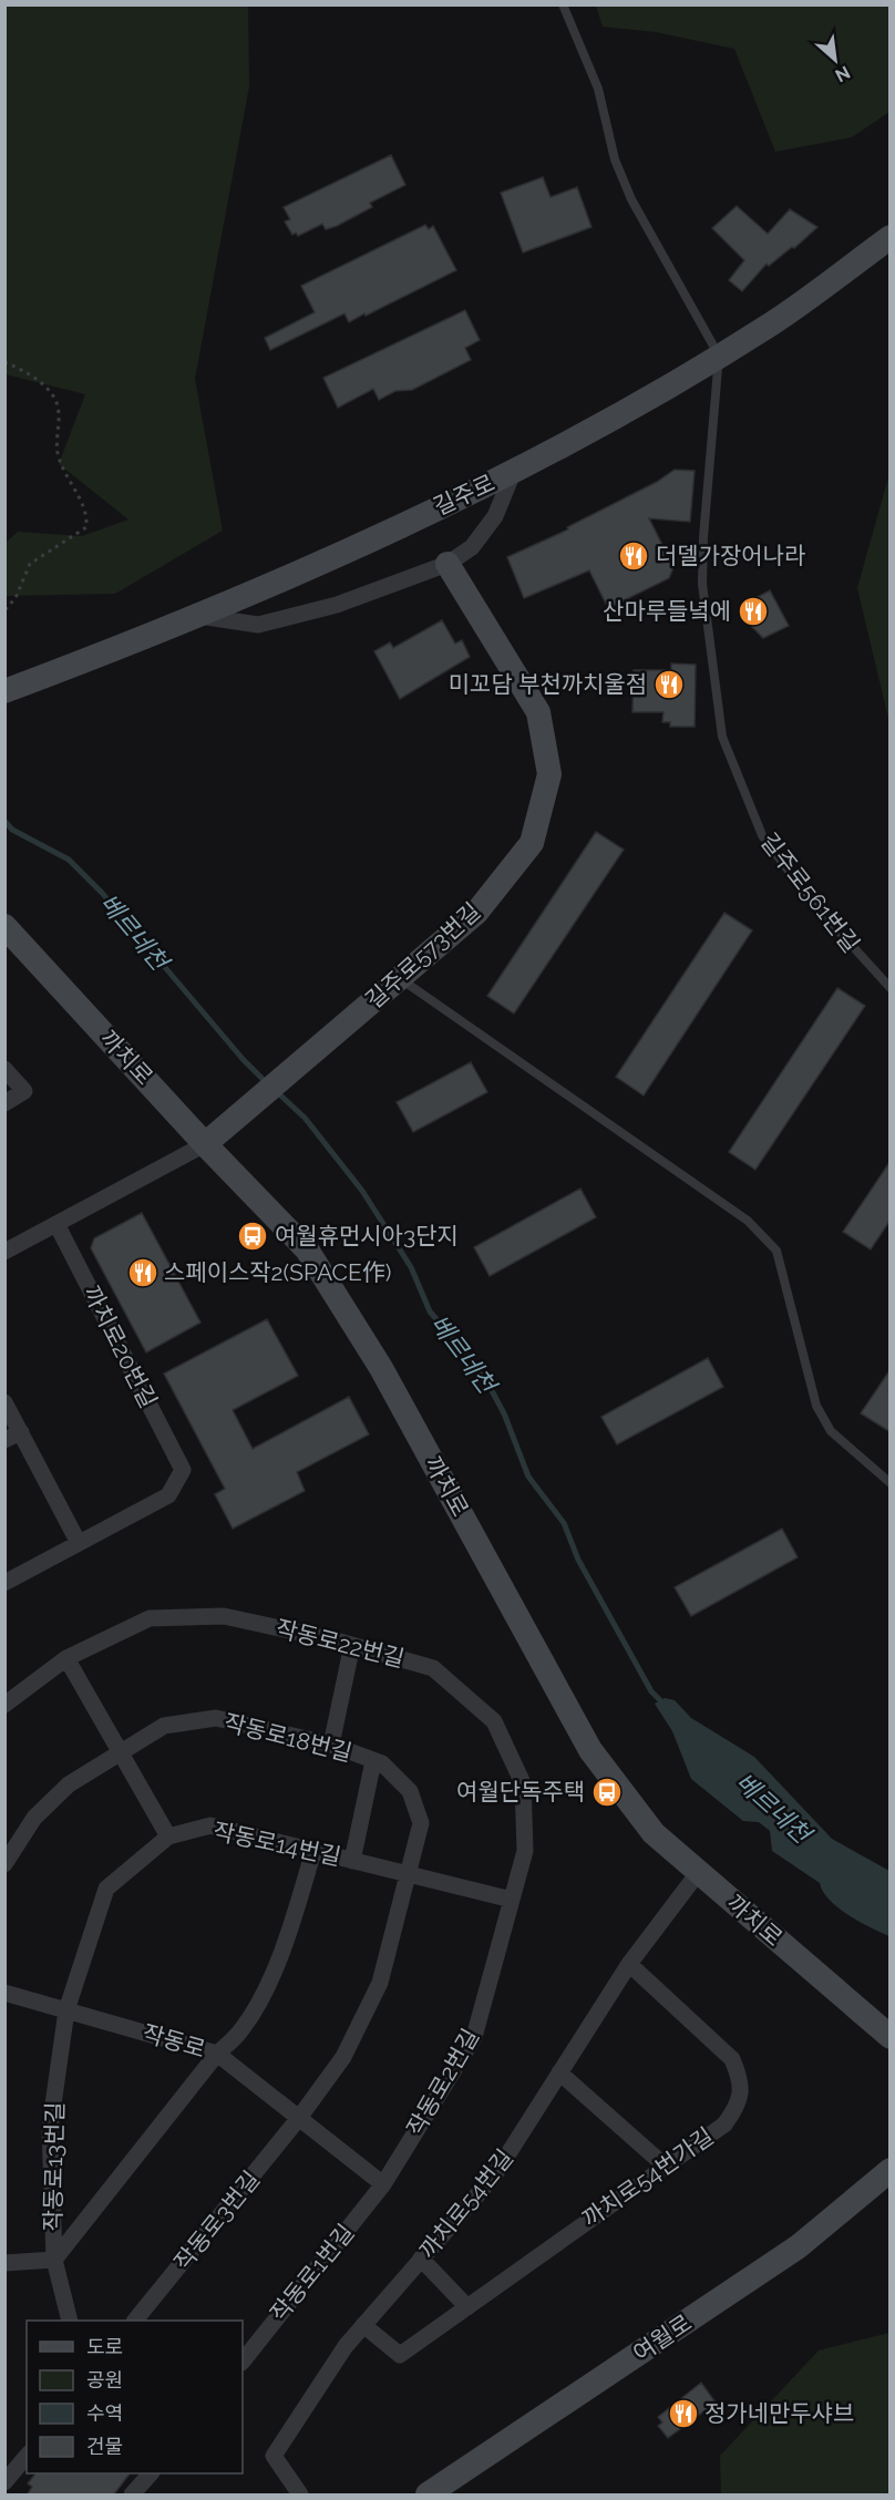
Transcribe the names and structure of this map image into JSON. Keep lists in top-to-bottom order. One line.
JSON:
{"streets":{"street":["길주로","길주로573번길","까치로","까치로20번길","작동로22번길","작동로18번길","작동로14번길","작동로","작동로2번길","작동로13번길","까치로54번가길","까치로54번길","작동로3번길","작동로1번길","여월로"],"lane":["길주로561번길"]},"crossings":[["길주로","길주로561번길"],["길주로573번길","까치로"],["까치로","까치로54번길"],["작동로22번길","작동로14번길"],["작동로22번길","작동로2번길"],["작동로18번길","작동로14번길"],["작동로18번길","작동로"],["작동로18번길","작동로3번길"],["작동로14번길","작동로"],["작동로14번길","작동로2번길"],["작동로14번길","작동로13번길"],["작동로","작동로2번길"],["작동로","작동로13번길"],["작동로","작동로3번길"],["작동로","작동로1번길"],["작동로2번길","작동로1번길"],["까치로54번가길","까치로54번길"]],"water":["베르네천"],"places":{"restaurant":["더델가장어나라","산마루들녘에","미꼬담 부천까치울점","스페이스작2(SPACE作)","정가네만두샤브"],"bus stop":["여월휴먼시아3단지","여월단독주택"]},"legend":["도로","공원","수역","건물"],"north":"bottom right"}
